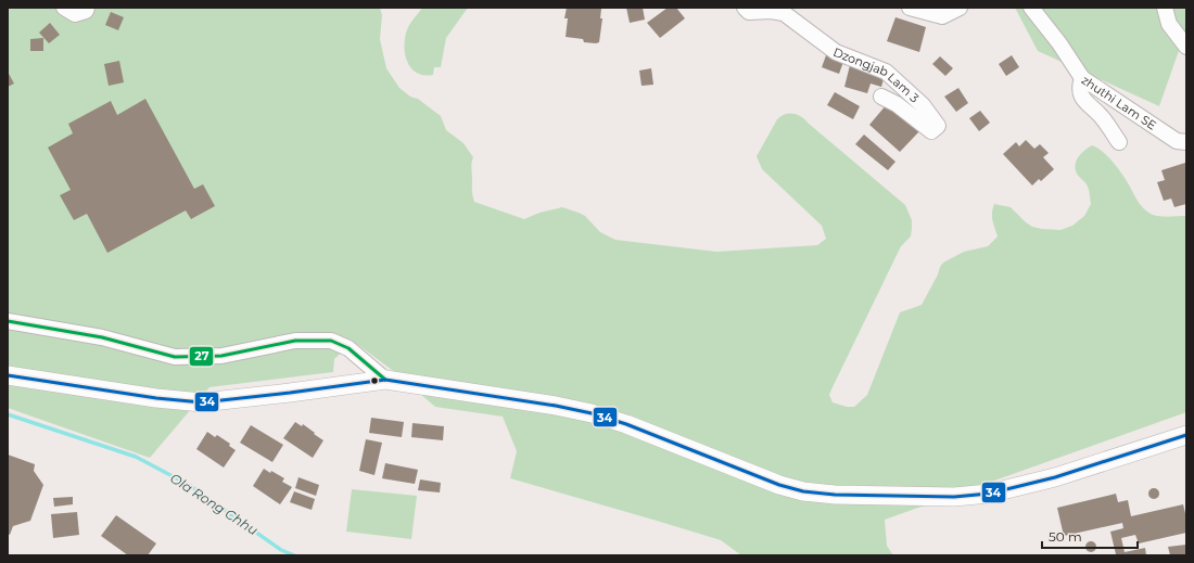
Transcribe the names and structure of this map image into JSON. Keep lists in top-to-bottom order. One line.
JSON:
{"streets":{"street":["Dzongjab Lam 3","zhuthi Lam SE"]},"water":["Ola Rong Chhu"],"lines":["transit line 27","transit line 34"],"scale_bar":"50 m"}
